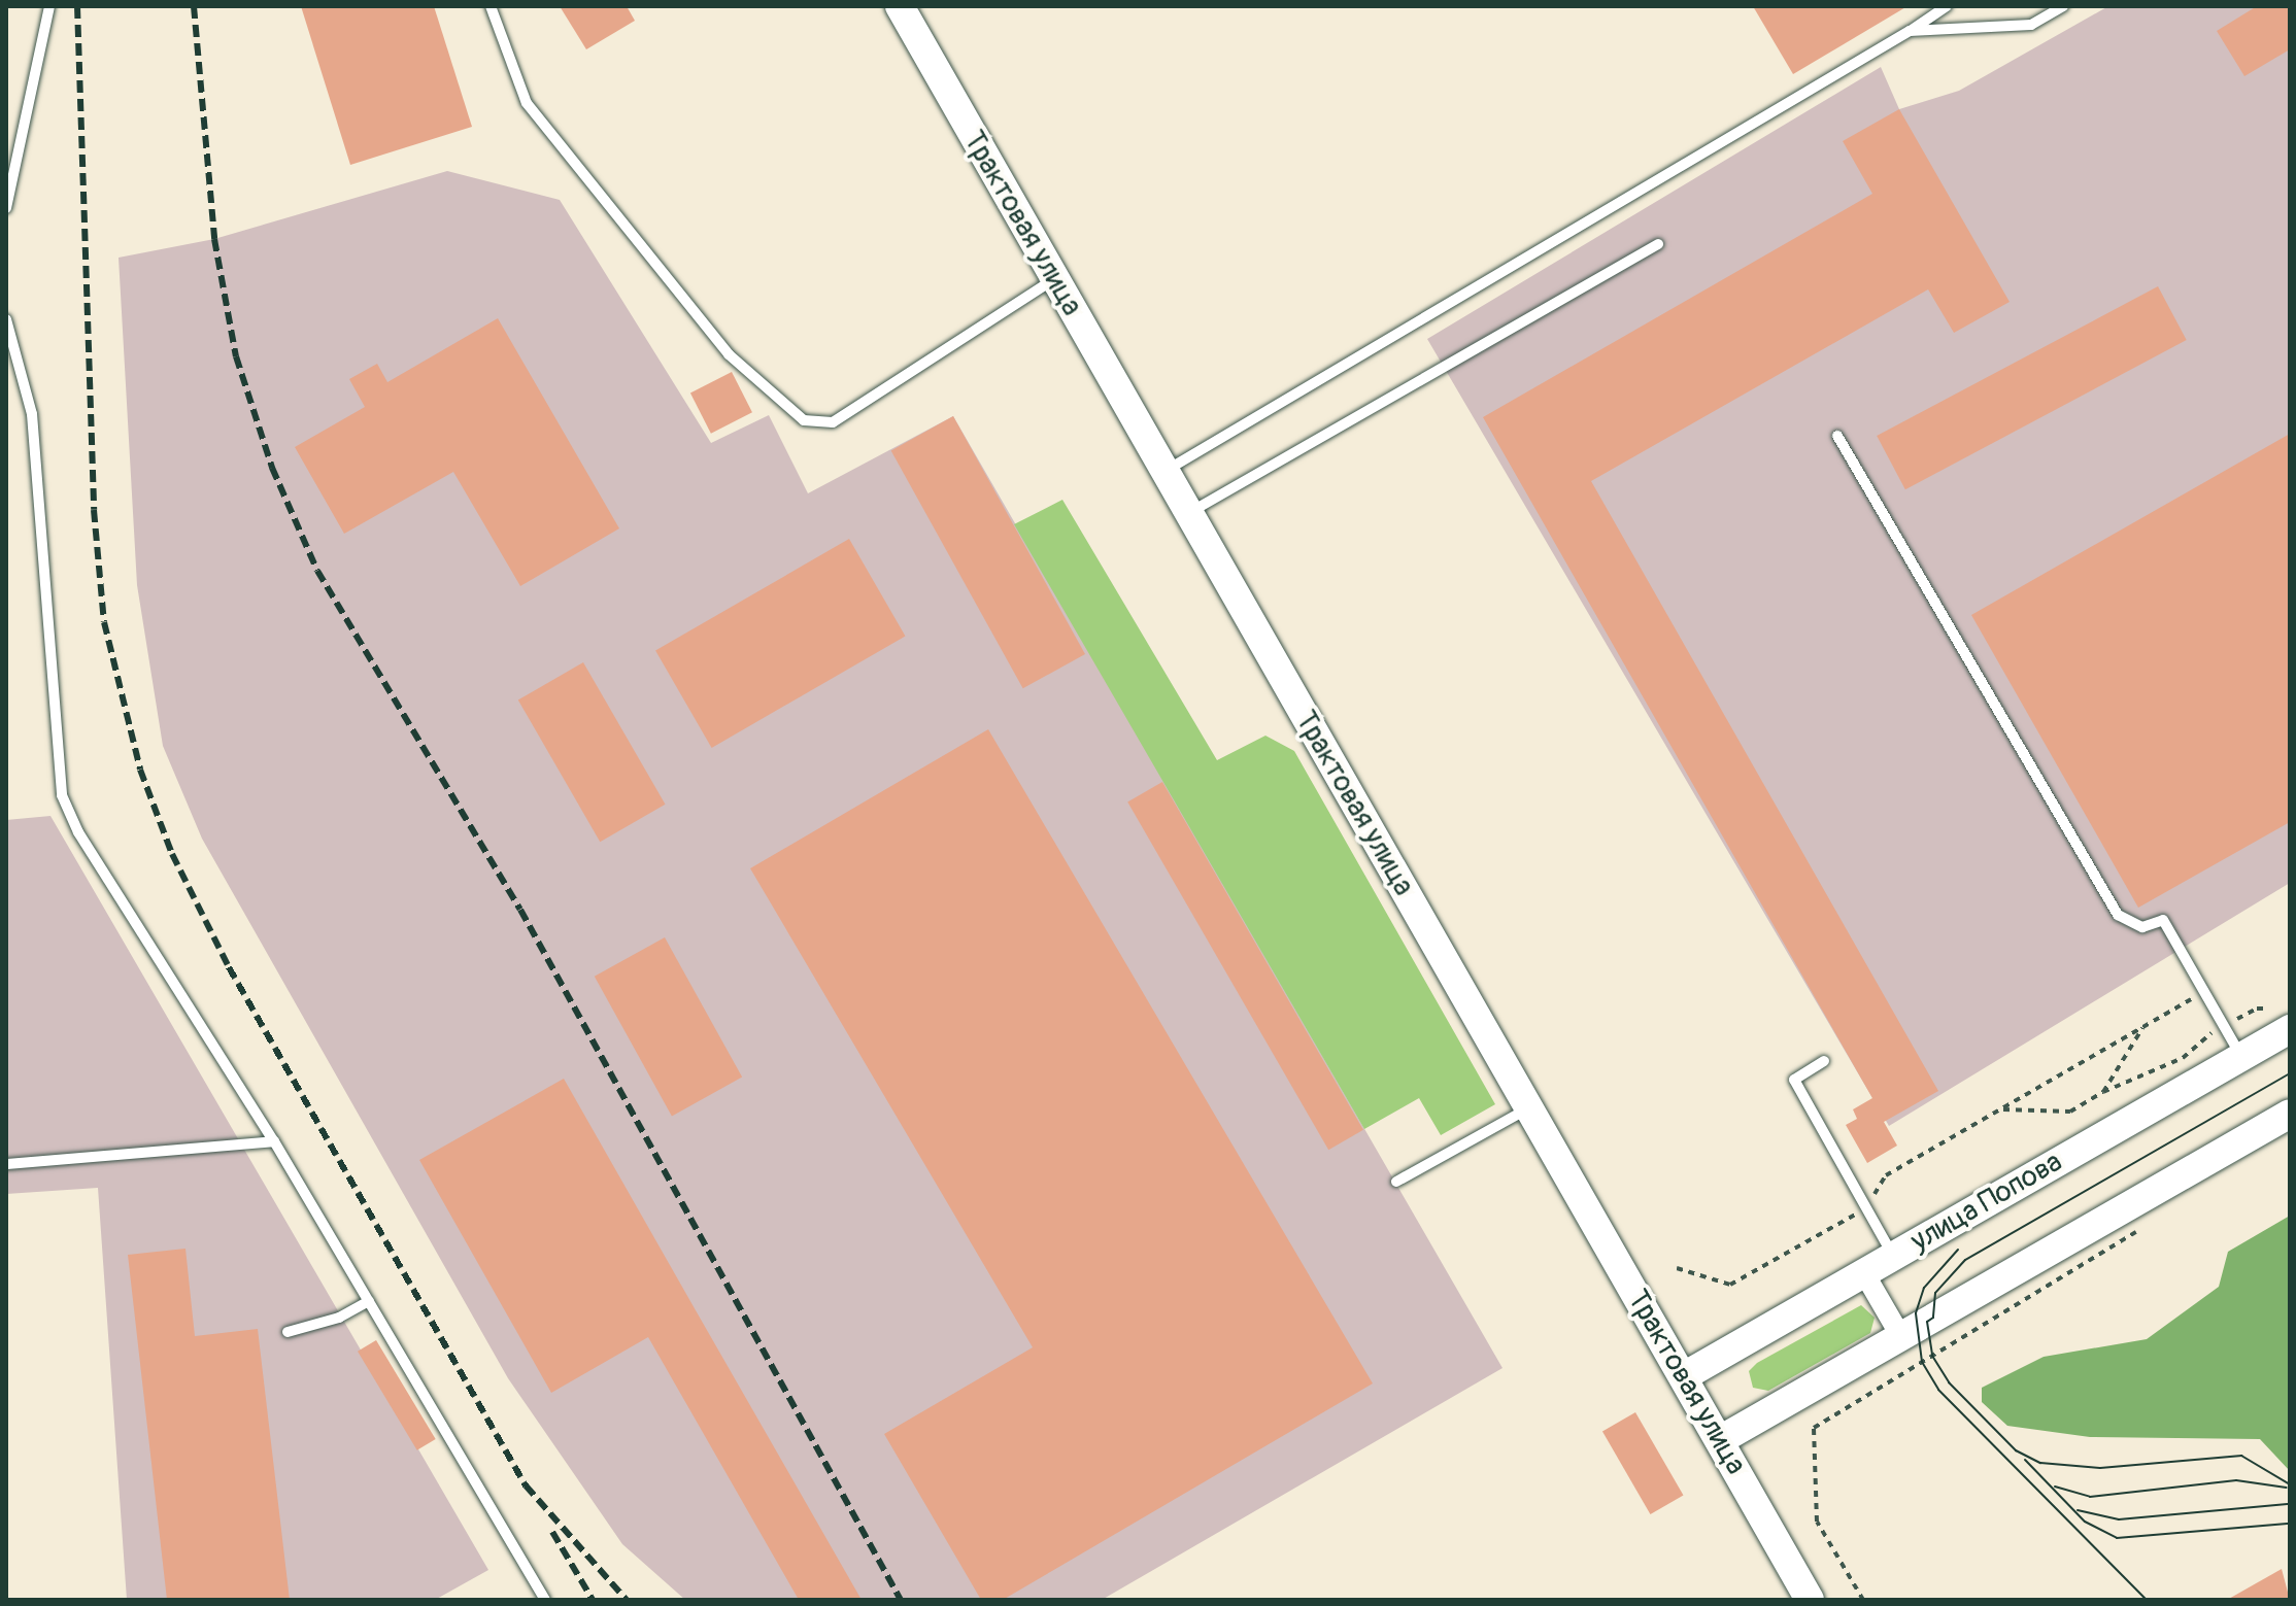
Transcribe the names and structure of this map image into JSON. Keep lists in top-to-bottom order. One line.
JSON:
{"streets":{"main road":["Трактовая улица","улица Попова"]},"crossings":[["Трактовая улица","улица Попова"]]}
